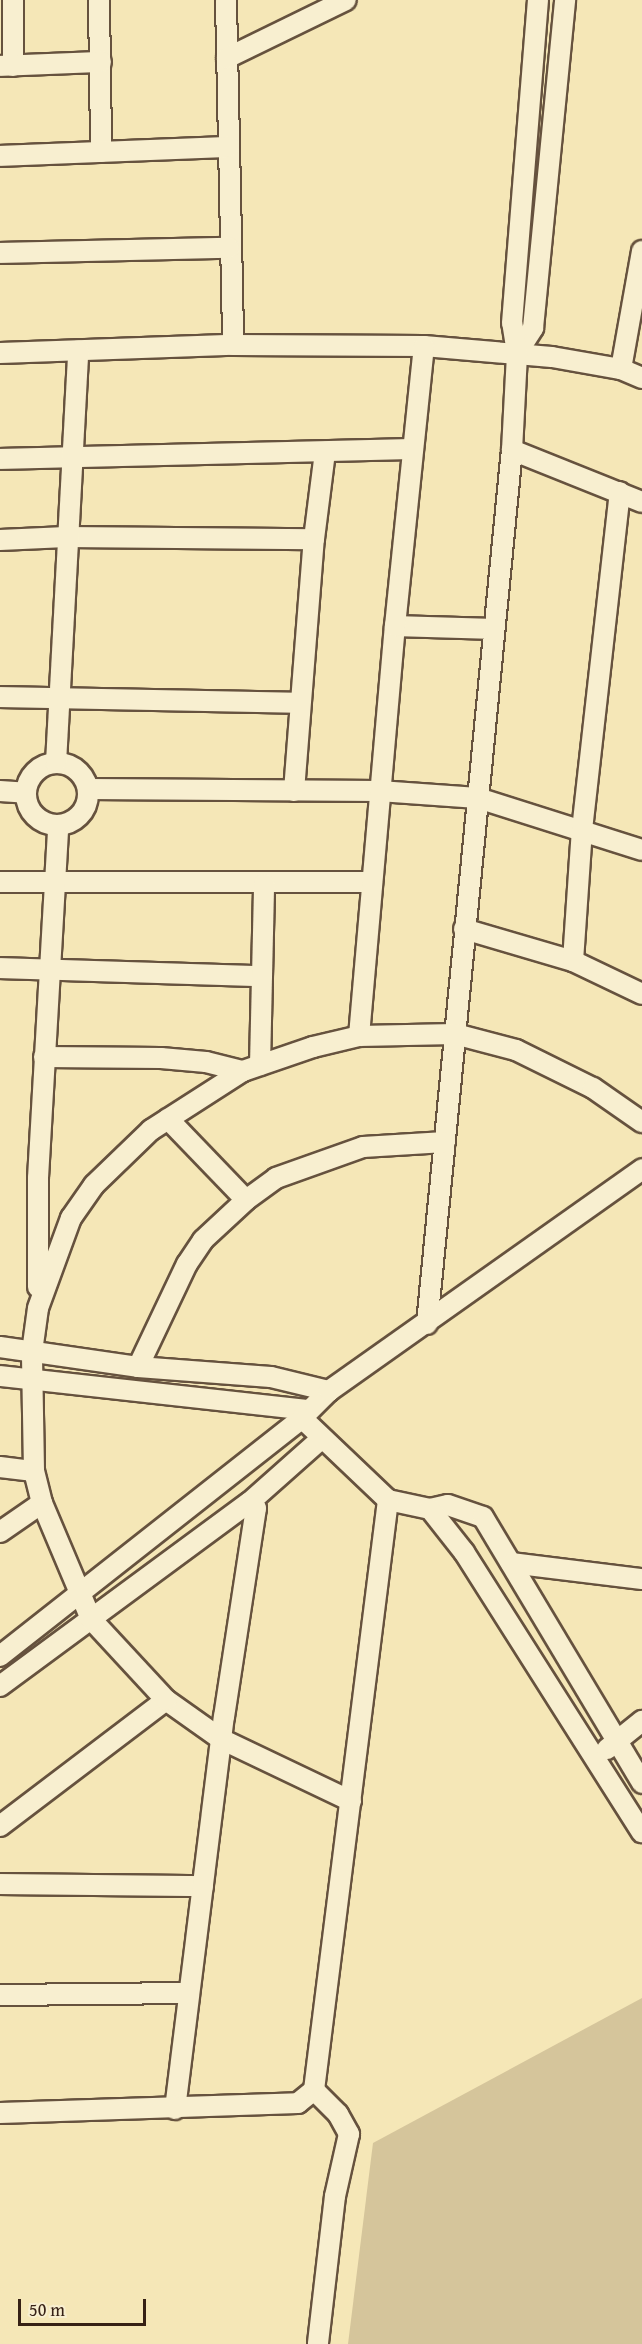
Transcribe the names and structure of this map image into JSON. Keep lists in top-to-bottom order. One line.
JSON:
{"scale_bar":"50 m"}
